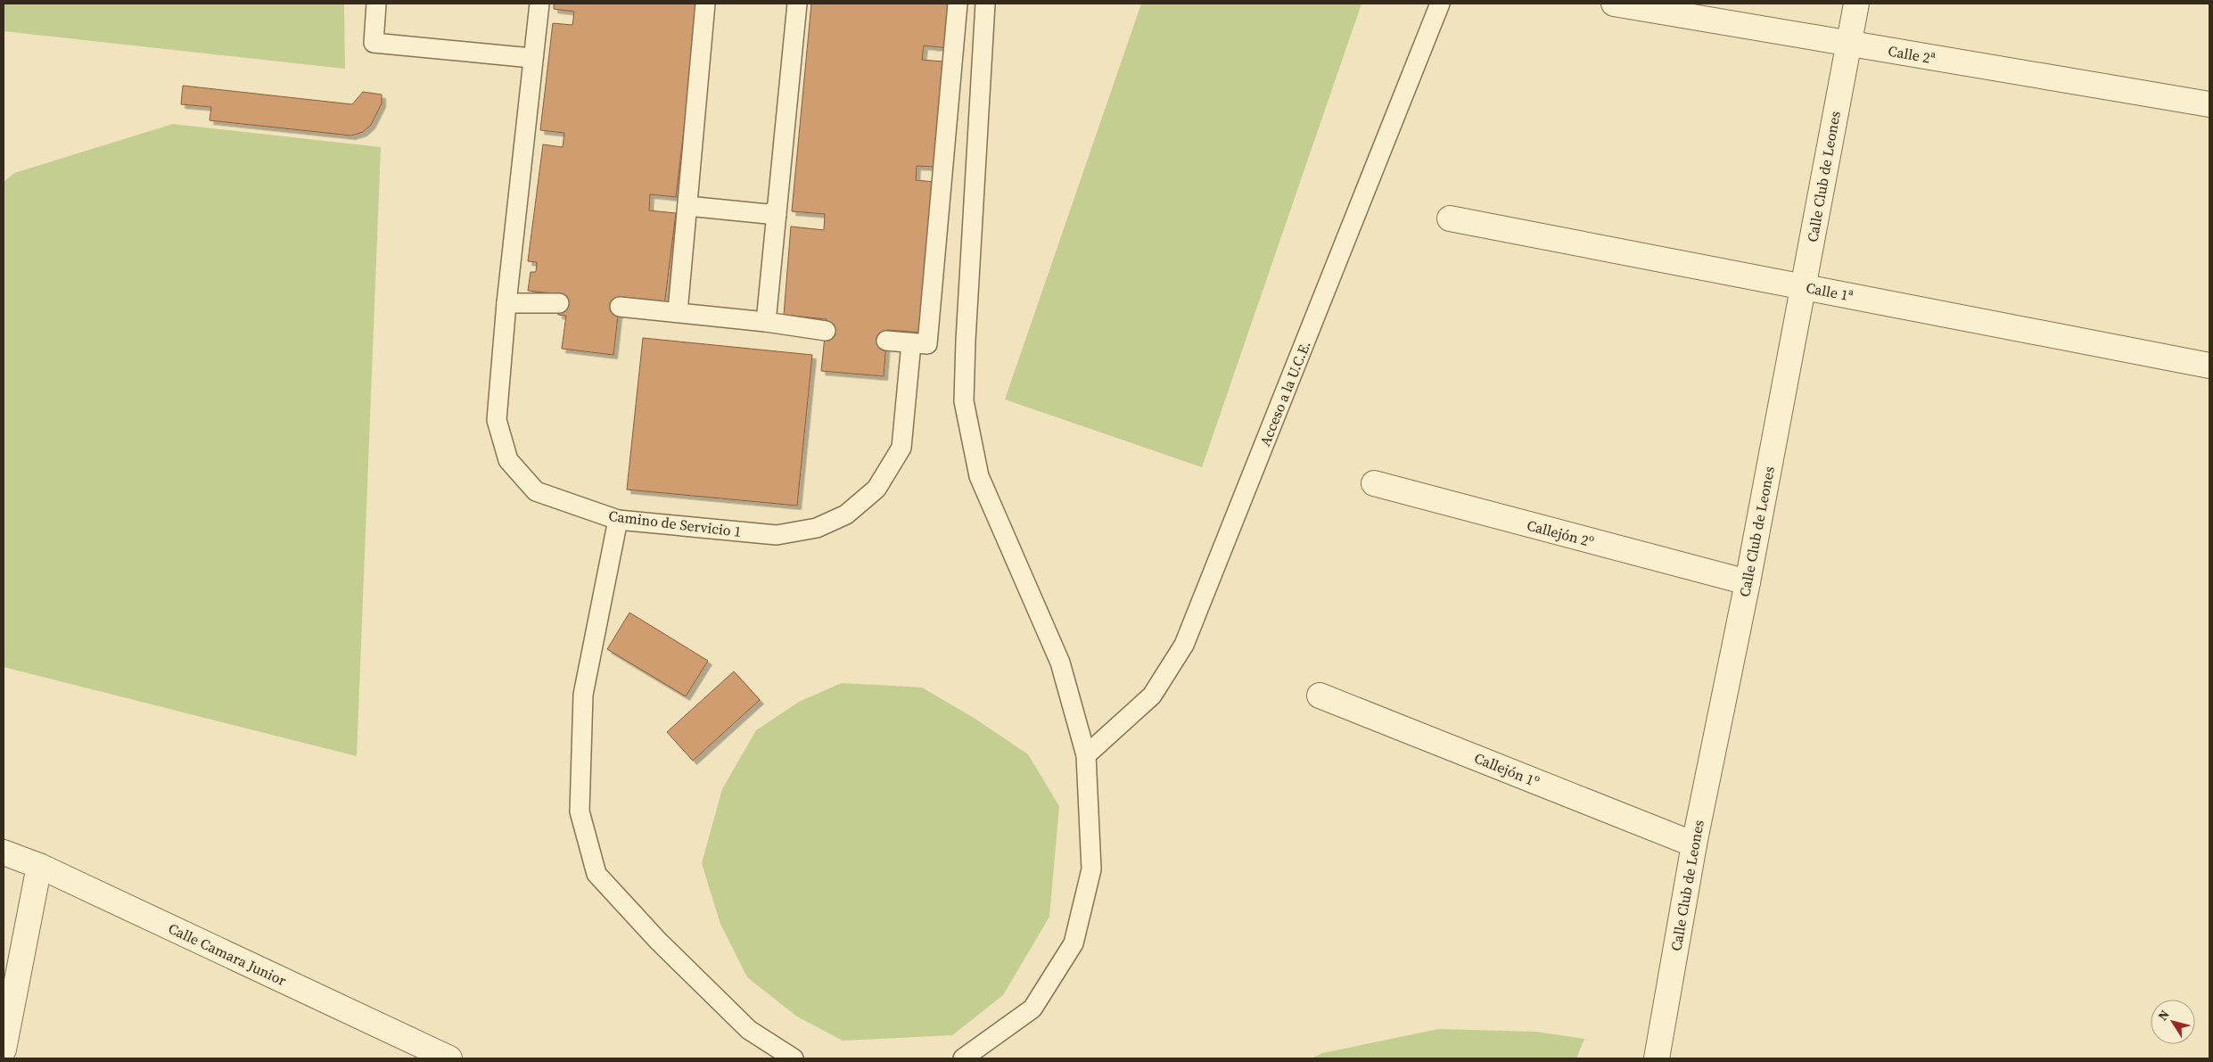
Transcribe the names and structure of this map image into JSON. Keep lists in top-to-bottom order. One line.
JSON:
{"streets":{"street":["Calle 2ª","Calle Club de Leones","Calle 1ª","Callejón 2º","Callejón 1º","Calle Camara Junior"],"lane":["Acceso a la U.C.E.","Camino de Servicio 1"]},"crossings":[["Calle 2ª","Calle Club de Leones"],["Calle Club de Leones","Calle 1ª"],["Calle Club de Leones","Callejón 2º"],["Calle Club de Leones","Callejón 1º"]],"north":"top left"}
